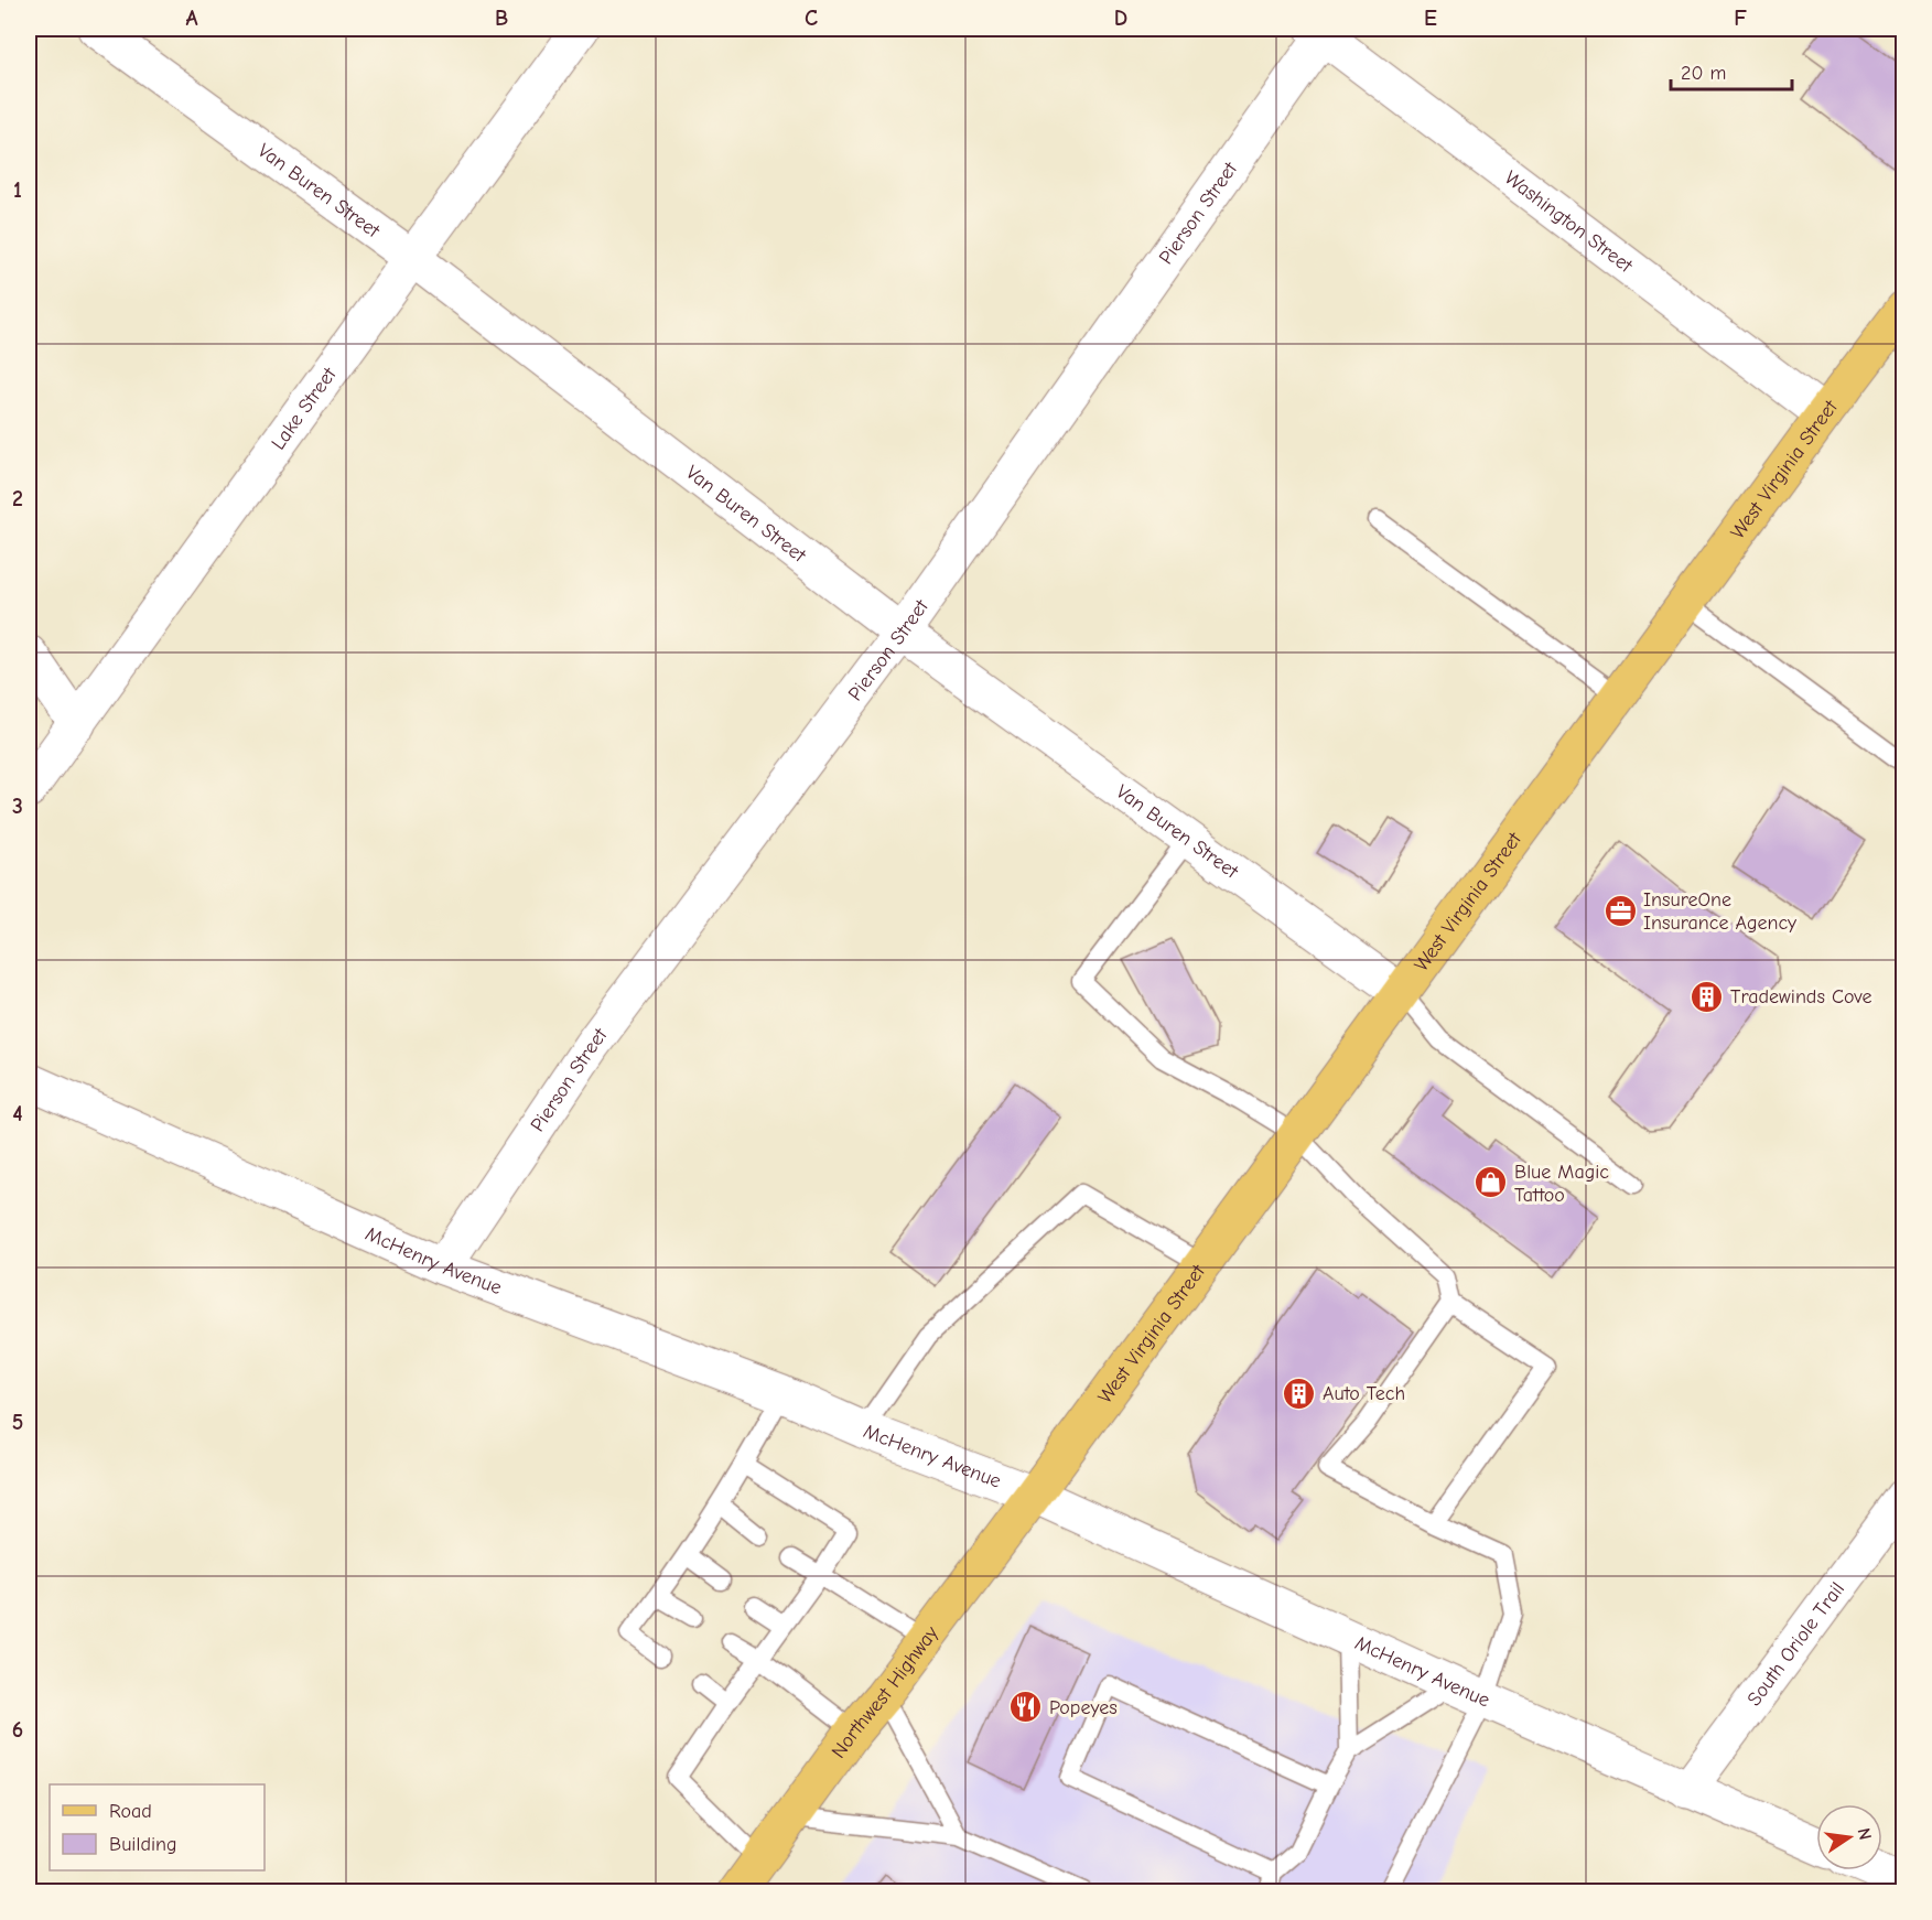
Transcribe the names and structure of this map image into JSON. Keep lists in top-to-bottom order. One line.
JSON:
{"streets":{"main road":["West Virginia Street","Northwest Highway"],"street":["Van Buren Street","Pierson Street","Washington Street","Lake Street","McHenry Avenue","South Oriole Trail"]},"crossings":[["Van Buren Street","Pierson Street"],["Van Buren Street","Lake Street"],["Van Buren Street","West Virginia Street"],["Pierson Street","Washington Street"],["Pierson Street","McHenry Avenue"],["Washington Street","West Virginia Street"],["West Virginia Street","McHenry Avenue"],["West Virginia Street","Northwest Highway"],["McHenry Avenue","South Oriole Trail"],["McHenry Avenue","Northwest Highway"]],"places":{"office":["InsureOne Insurance Agency"],"building":["Tradewinds Cove","Auto Tech"],"shop":["Blue Magic Tattoo"],"restaurant":["Popeyes"]},"legend":["Road","Building"],"scale_bar":"20 m","north":"right","grid":{"columns":["A","B","C","D","E","F"],"rows":["1","2","3","4","5","6"]}}
